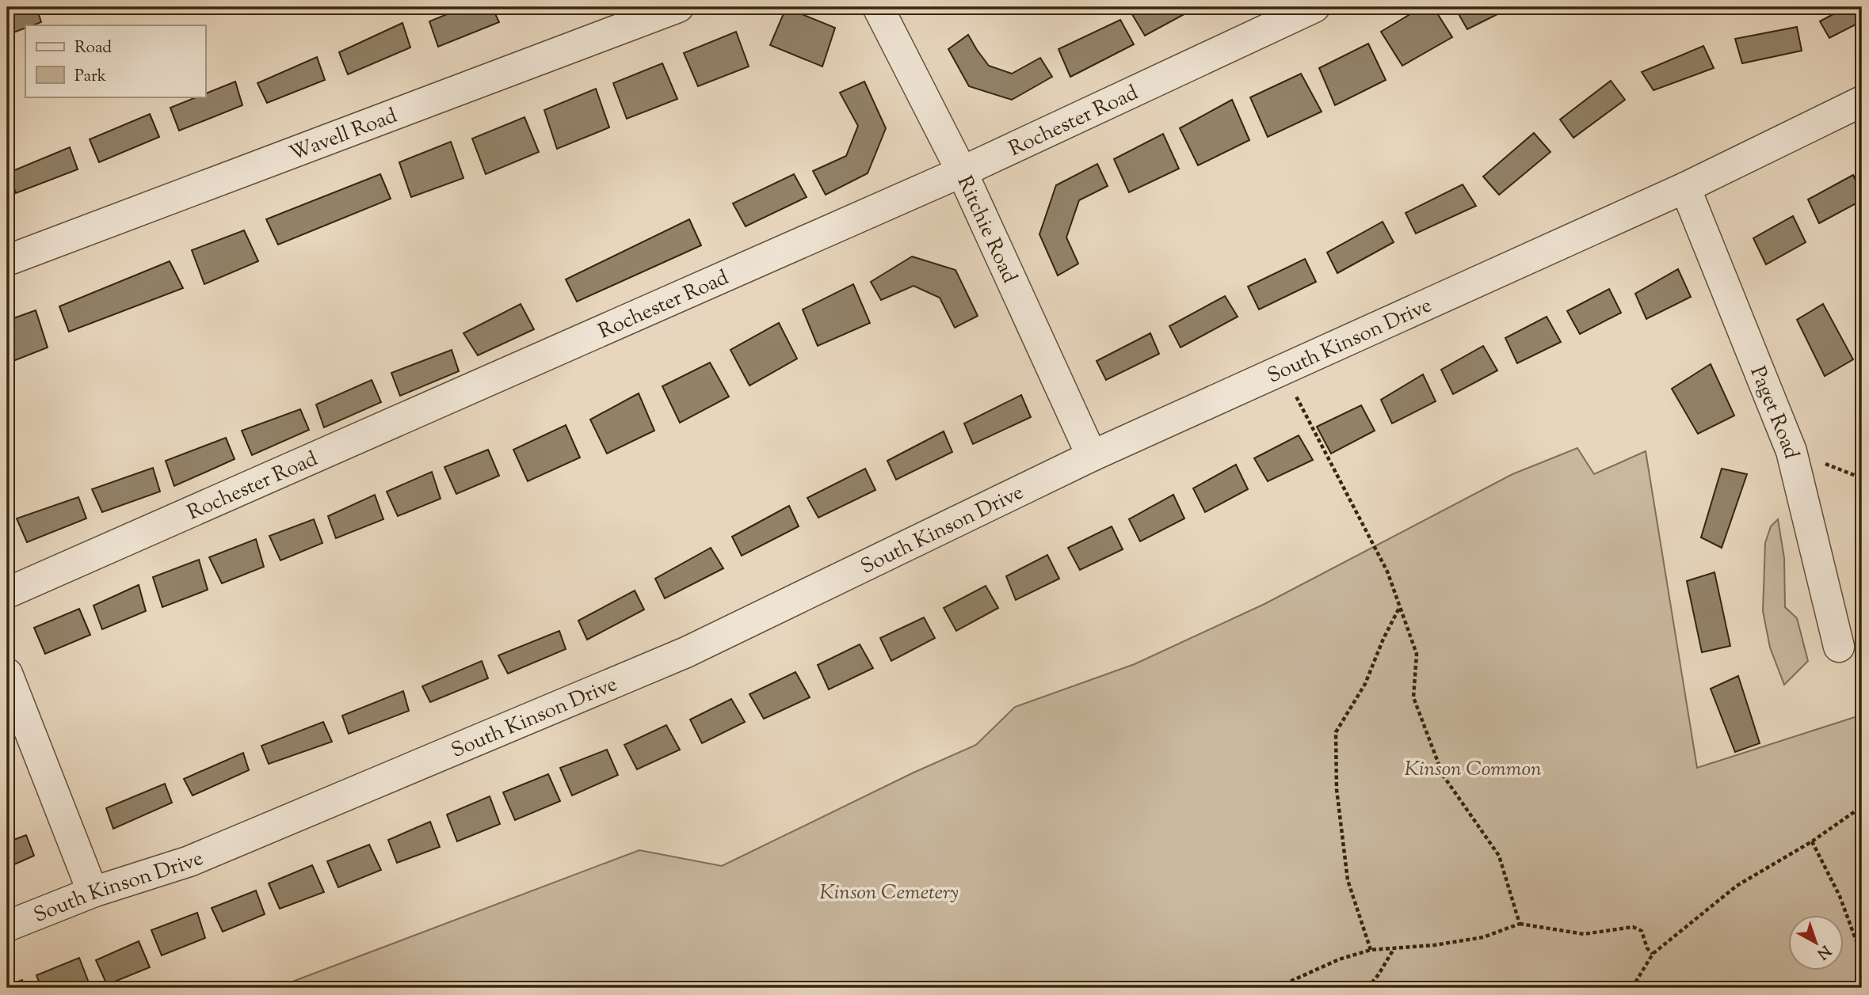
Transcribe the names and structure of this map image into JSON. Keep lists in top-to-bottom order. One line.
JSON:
{"streets":{"street":["Rochester Road","Wavell Road","Ritchie Road","South Kinson Drive","Paget Road"]},"crossings":[["Rochester Road","Ritchie Road"],["Ritchie Road","South Kinson Drive"],["South Kinson Drive","Paget Road"]],"parks":["Kinson Common","Kinson Cemetery"],"legend":["Road","Park"],"north":"bottom right"}
